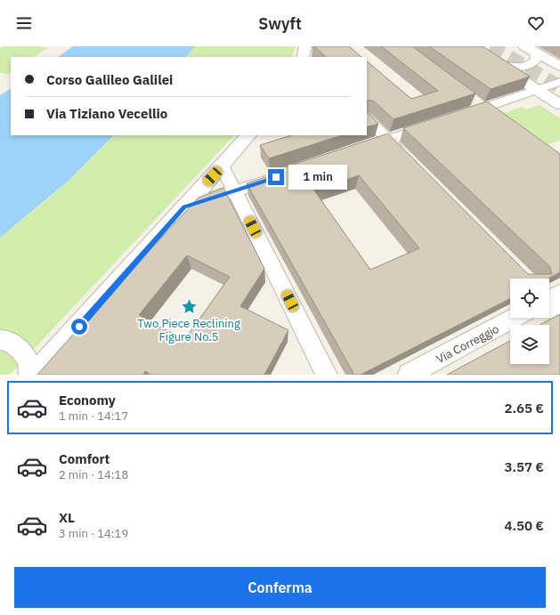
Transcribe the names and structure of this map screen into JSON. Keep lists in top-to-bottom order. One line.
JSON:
{"streets":{"street":["Via Correggio"]},"places":{"place":["Two Piece Reclining Figure No.5"]},"page":{"header":"Swyft","banner":["Corso Galileo Galilei","Via Tiziano Vecellio"],"bubble":"1 min","list":[{"name":"Economy","note":"1 min · 14:17","value":"2.65 €"},{"name":"Comfort","note":"2 min · 14:18","value":"3.57 €"},{"name":"XL","note":"3 min · 14:19","value":"4.50 €"}],"buttons":"Conferma"}}
